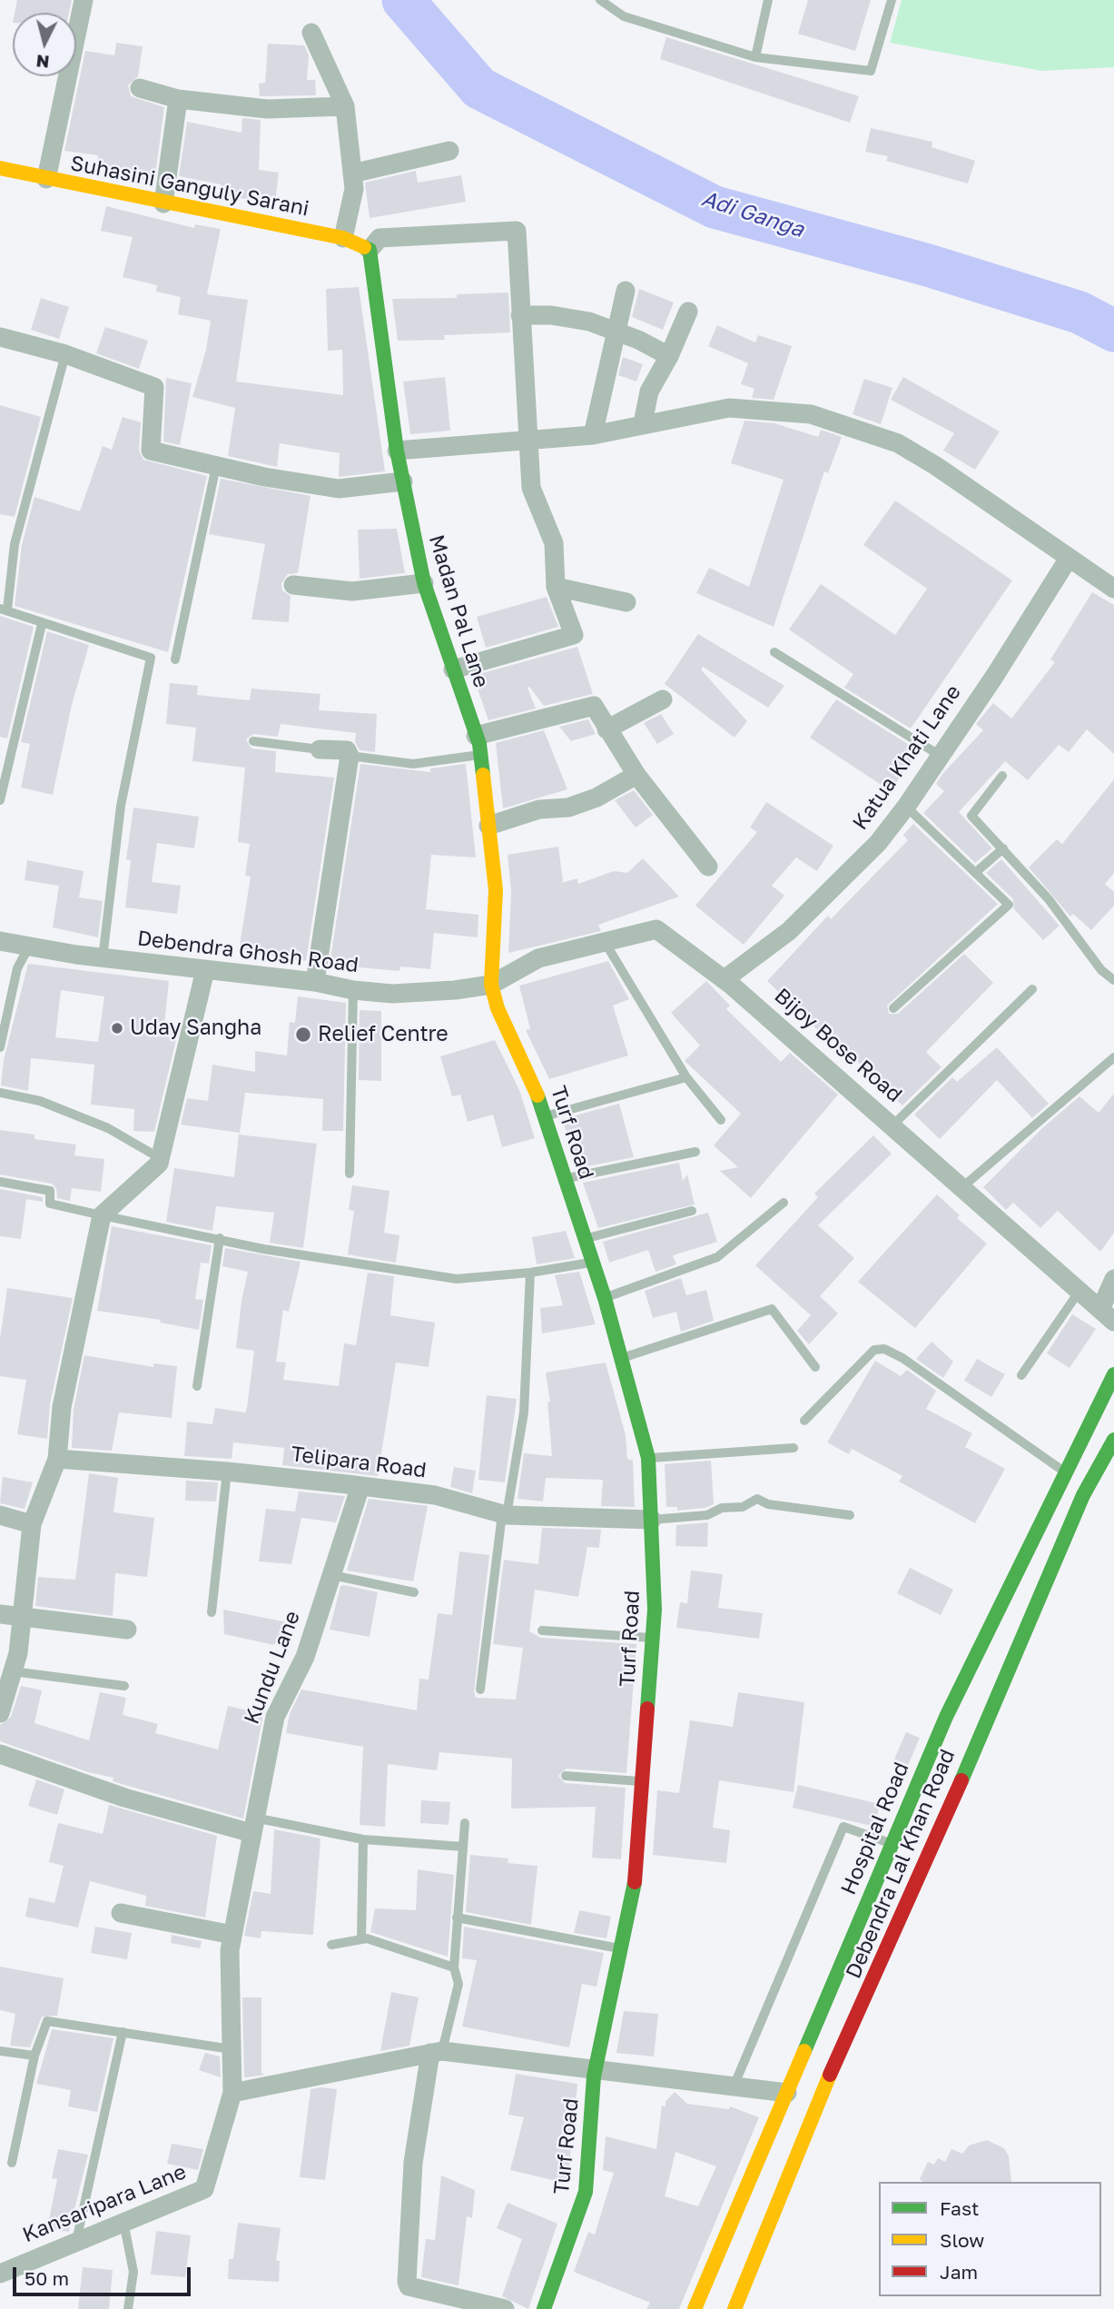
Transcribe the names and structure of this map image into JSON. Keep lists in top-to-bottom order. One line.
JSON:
{"streets":{"street":["Suhasini Ganguly Sarani","Madan Pal Lane","Katua Khati Lane","Debendra Ghosh Road","Bijoy Bose Road","Turf Road","Telipara Road","Kundu Lane","Hospital Road","Debendra Lal Khan Road","Kansaripara Lane"]},"crossings":[["Suhasini Ganguly Sarani","Madan Pal Lane"],["Madan Pal Lane","Debendra Ghosh Road"],["Madan Pal Lane","Bijoy Bose Road"],["Madan Pal Lane","Turf Road"],["Katua Khati Lane","Bijoy Bose Road"],["Debendra Ghosh Road","Bijoy Bose Road"],["Debendra Ghosh Road","Turf Road"],["Bijoy Bose Road","Turf Road"],["Turf Road","Telipara Road"],["Telipara Road","Kundu Lane"],["Kundu Lane","Kansaripara Lane"]],"water":["Adi Ganga"],"places":["Uday Sangha","Relief Centre"],"legend":["Fast","Slow","Jam"],"scale_bar":"50 m","north":"bottom"}
